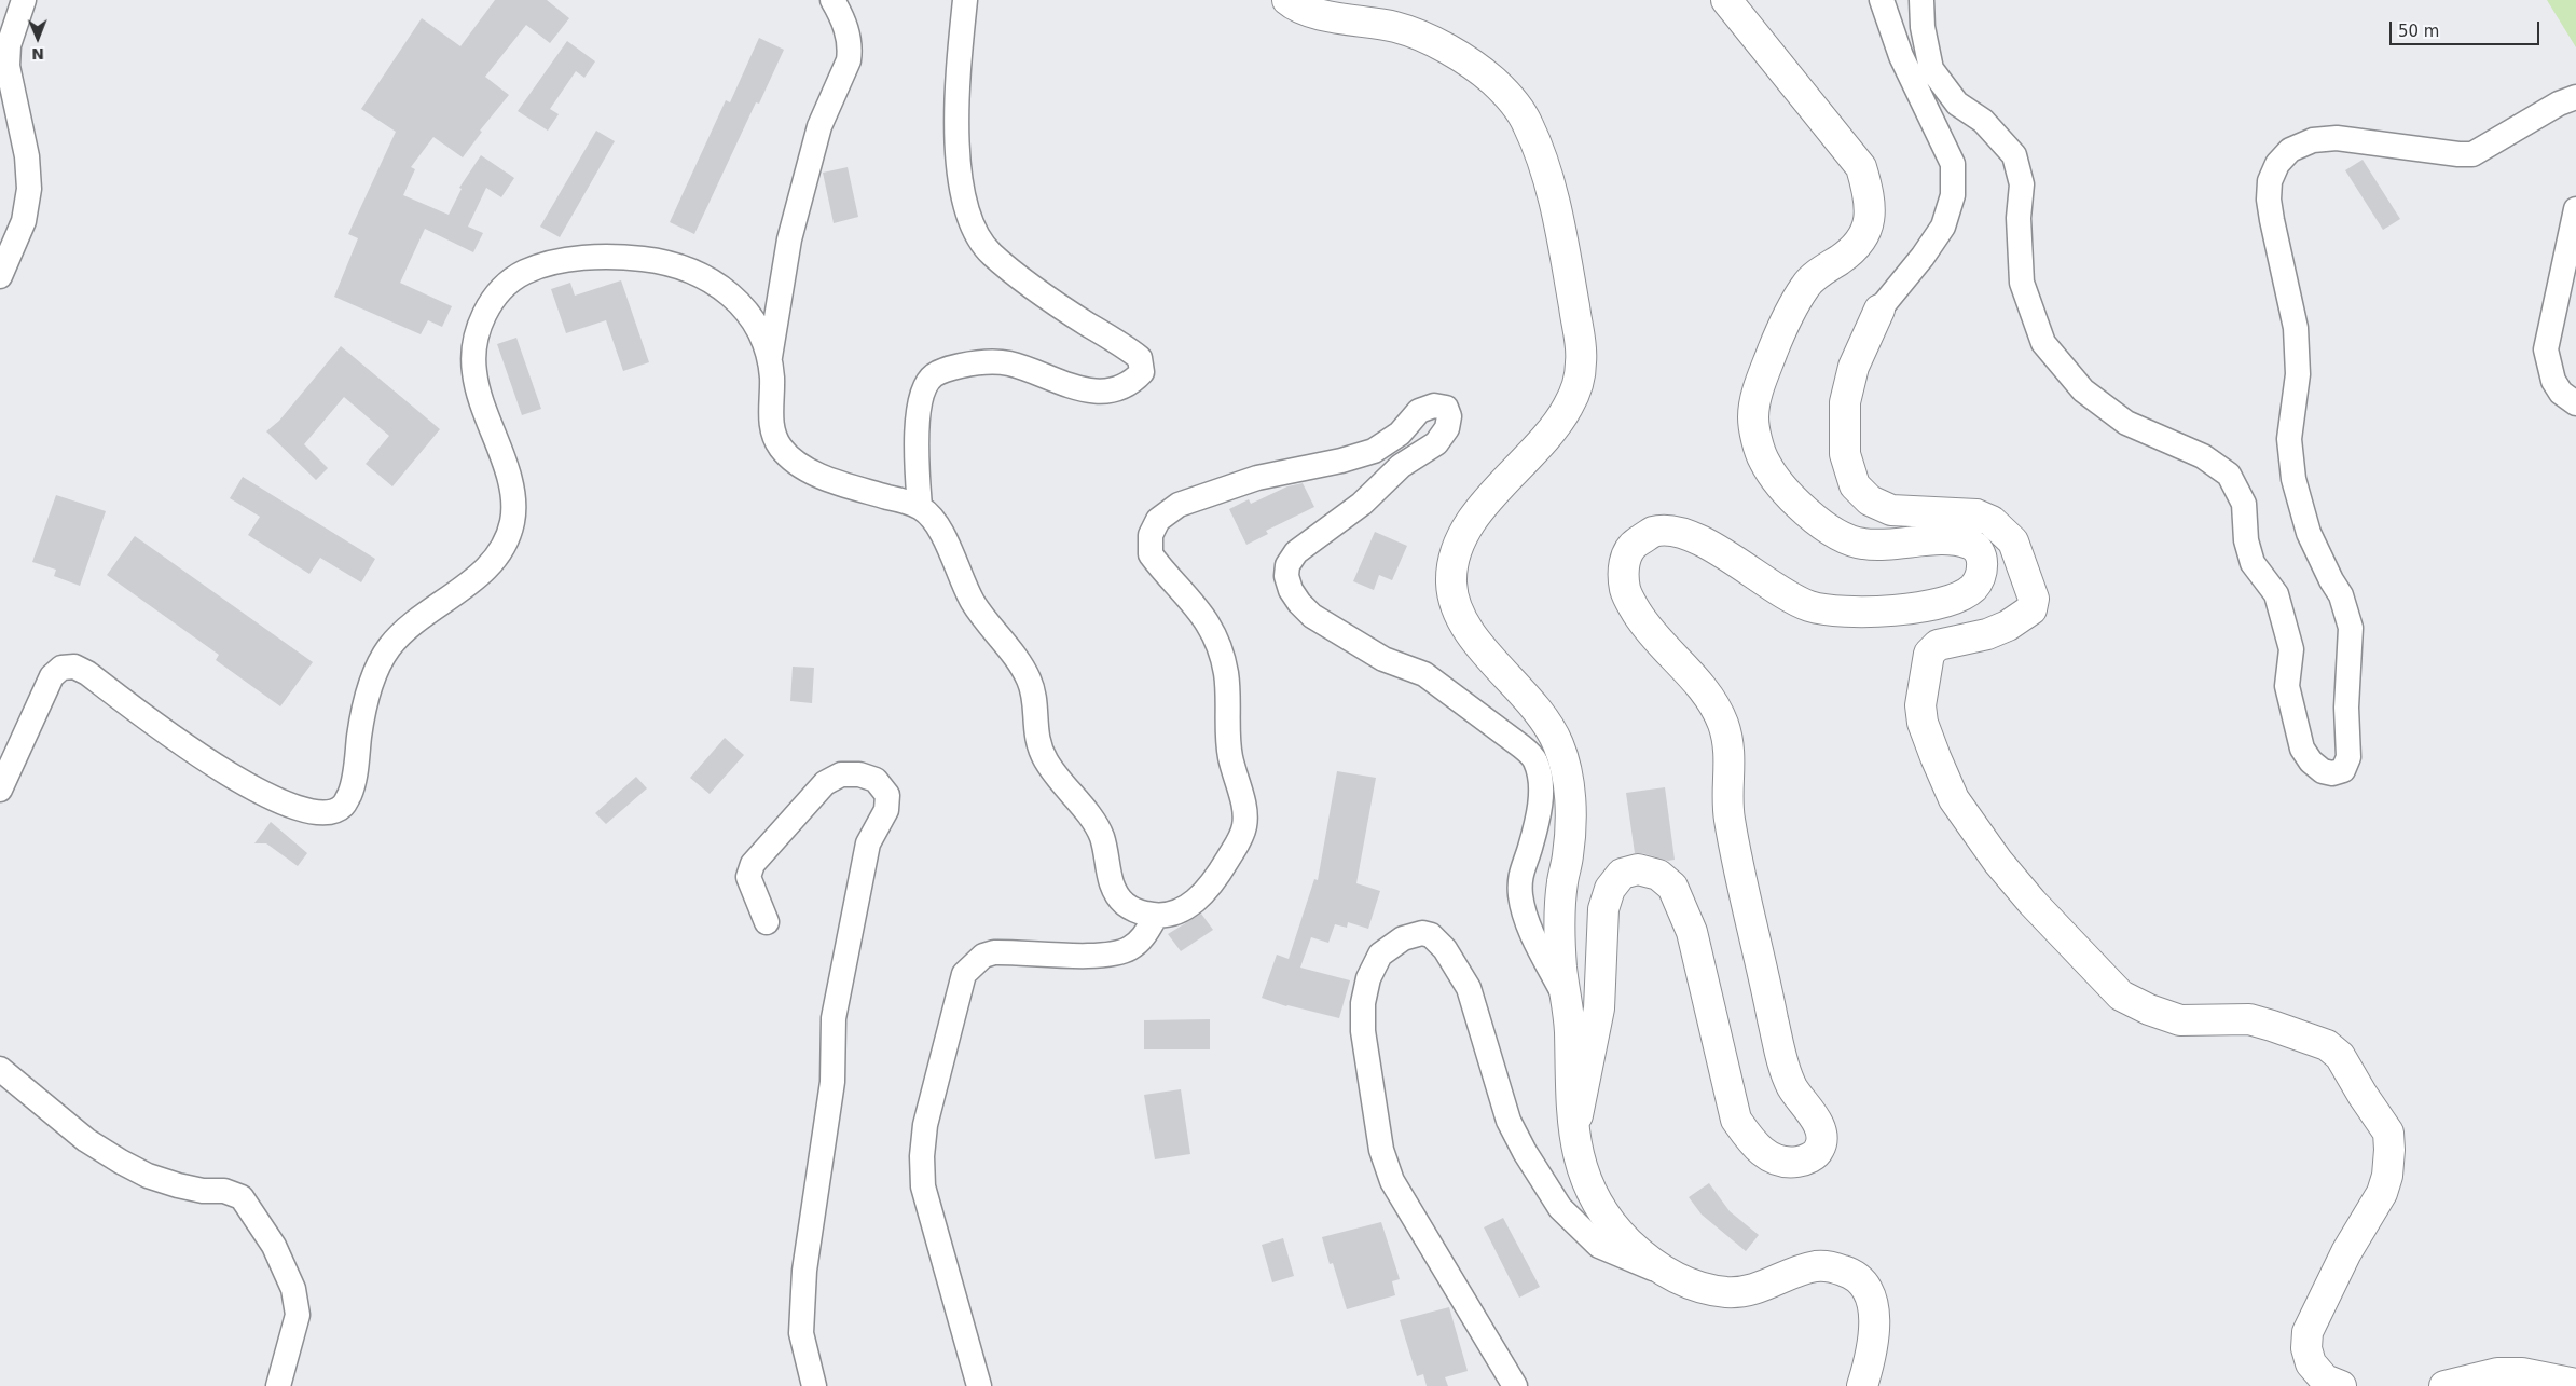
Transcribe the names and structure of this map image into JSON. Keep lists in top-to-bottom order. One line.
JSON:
{"scale_bar":"50 m","north":"bottom"}
